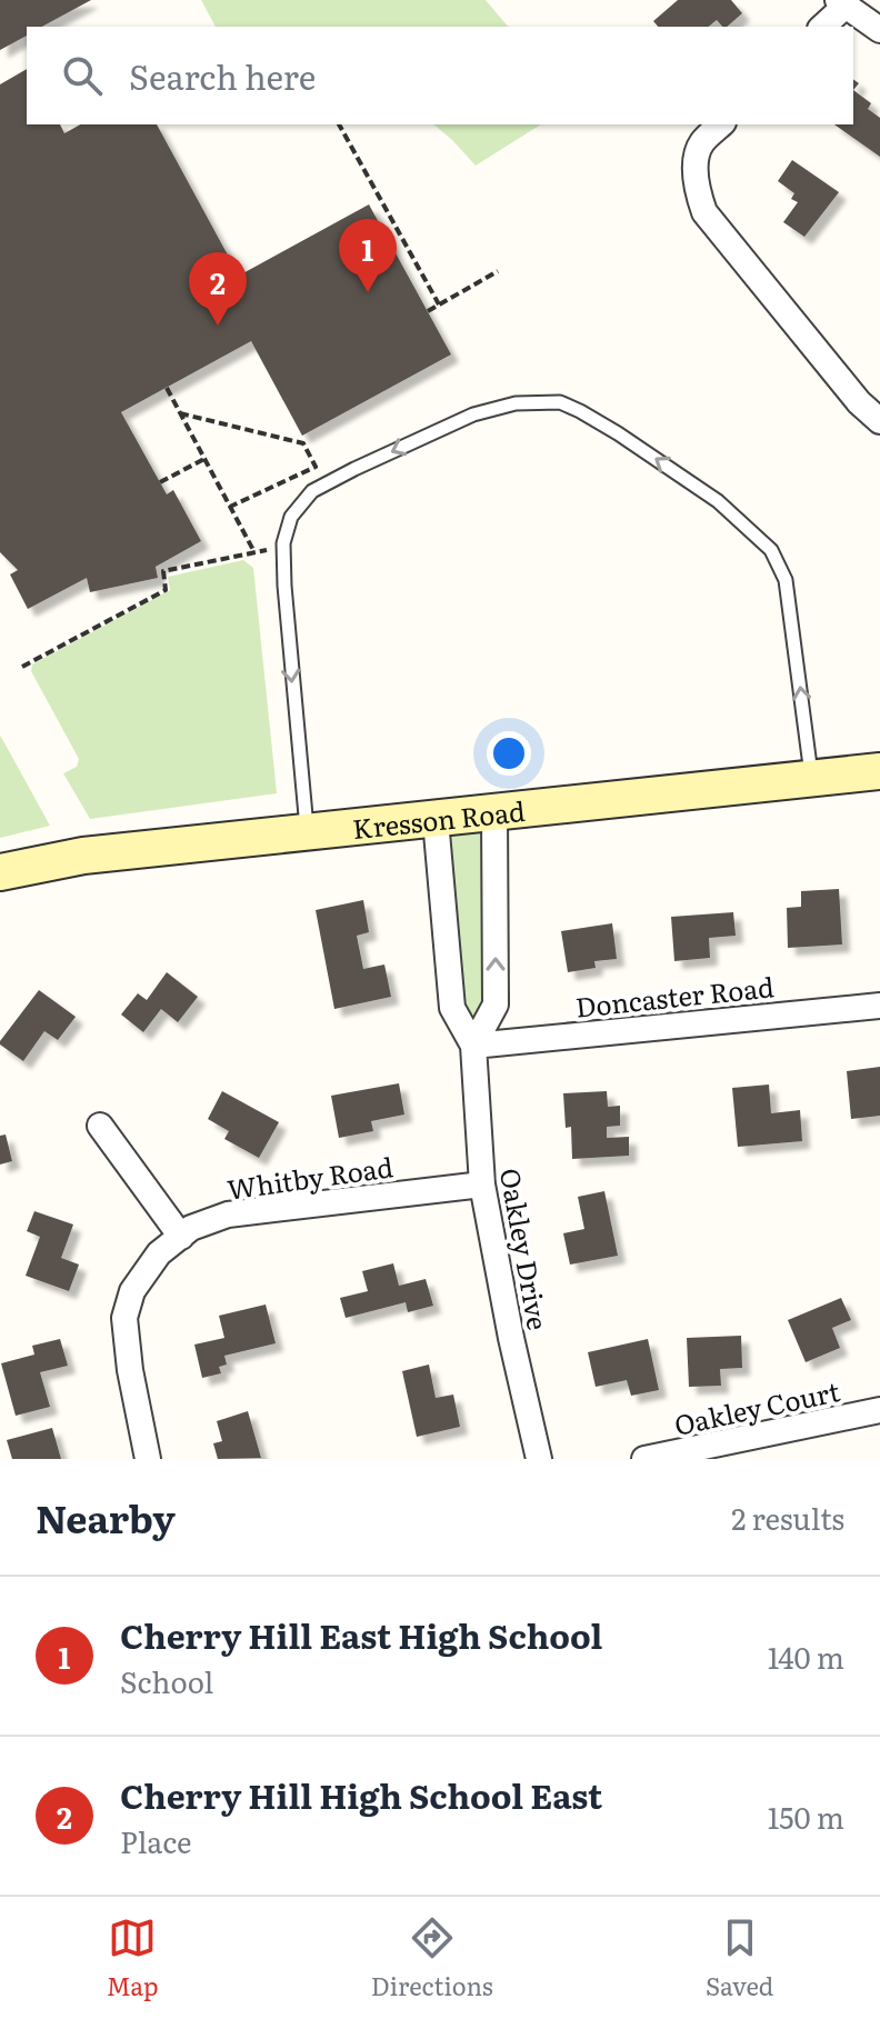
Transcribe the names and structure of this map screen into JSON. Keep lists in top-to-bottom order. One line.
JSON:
{"streets":{"street":["Kresson Road","Doncaster Road","Whitby Road","Oakley Drive","Oakley Court"]},"crossings":[["Doncaster Road","Oakley Drive"],["Whitby Road","Oakley Drive"]],"page":{"search":"Search here","pins":["1","2"],"heading":["Nearby","2 results"],"list":[{"mark":"1","name":"Cherry Hill East High School","note":"School","value":"140 m"},{"mark":"2","name":"Cherry Hill High School East","note":"Place","value":"150 m"}],"nav":["Map","Directions","Saved"]}}
